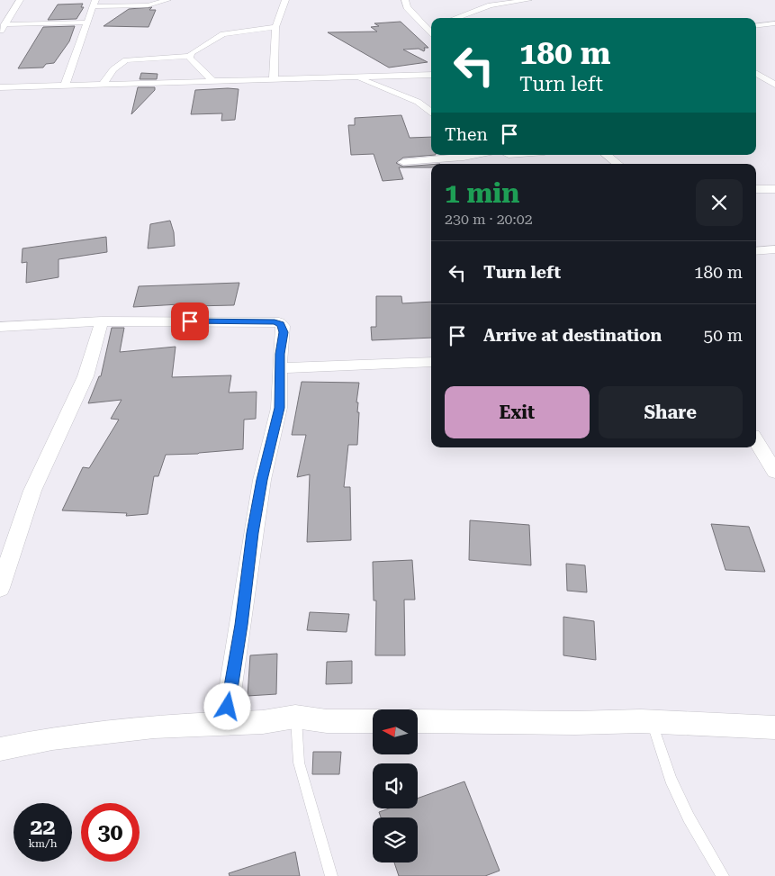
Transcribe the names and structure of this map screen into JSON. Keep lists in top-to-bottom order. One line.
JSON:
{"north":"left","page":{"turn":["180 m","Turn left"],"then":"Then","heading":["1 min","230 m · 20:02"],"list":[{"name":"Turn left","value":"180 m"},{"name":"Arrive at destination","value":"50 m"}],"buttons":["Exit","Share"],"speed":"22 km/h","limit":"30"}}
